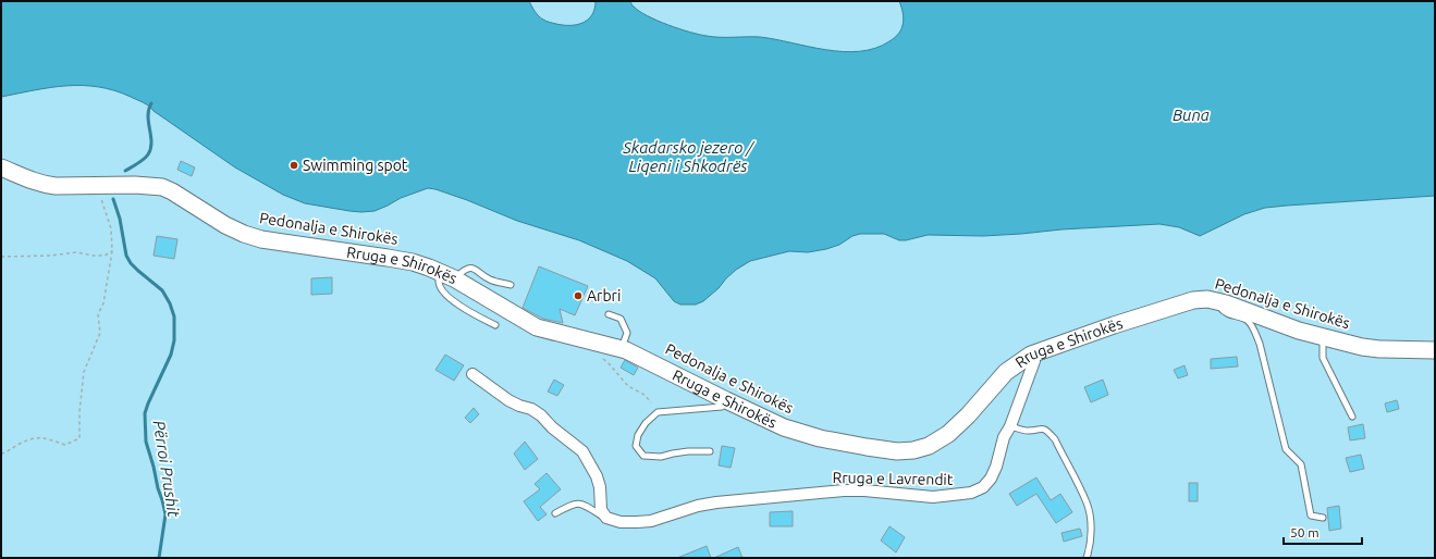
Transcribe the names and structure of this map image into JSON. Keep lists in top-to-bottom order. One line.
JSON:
{"streets":{"main road":["Rruga e Shirokës"],"street":["Rruga e Lavrendit"]},"crossings":[["Rruga e Shirokës","Rruga e Lavrendit"]],"water":["Buna","Skadarsko jezero / Liqeni i Shkodrës","Përroi Prushit"],"places":["Swimming spot","Arbri"],"scale_bar":"50 m"}
